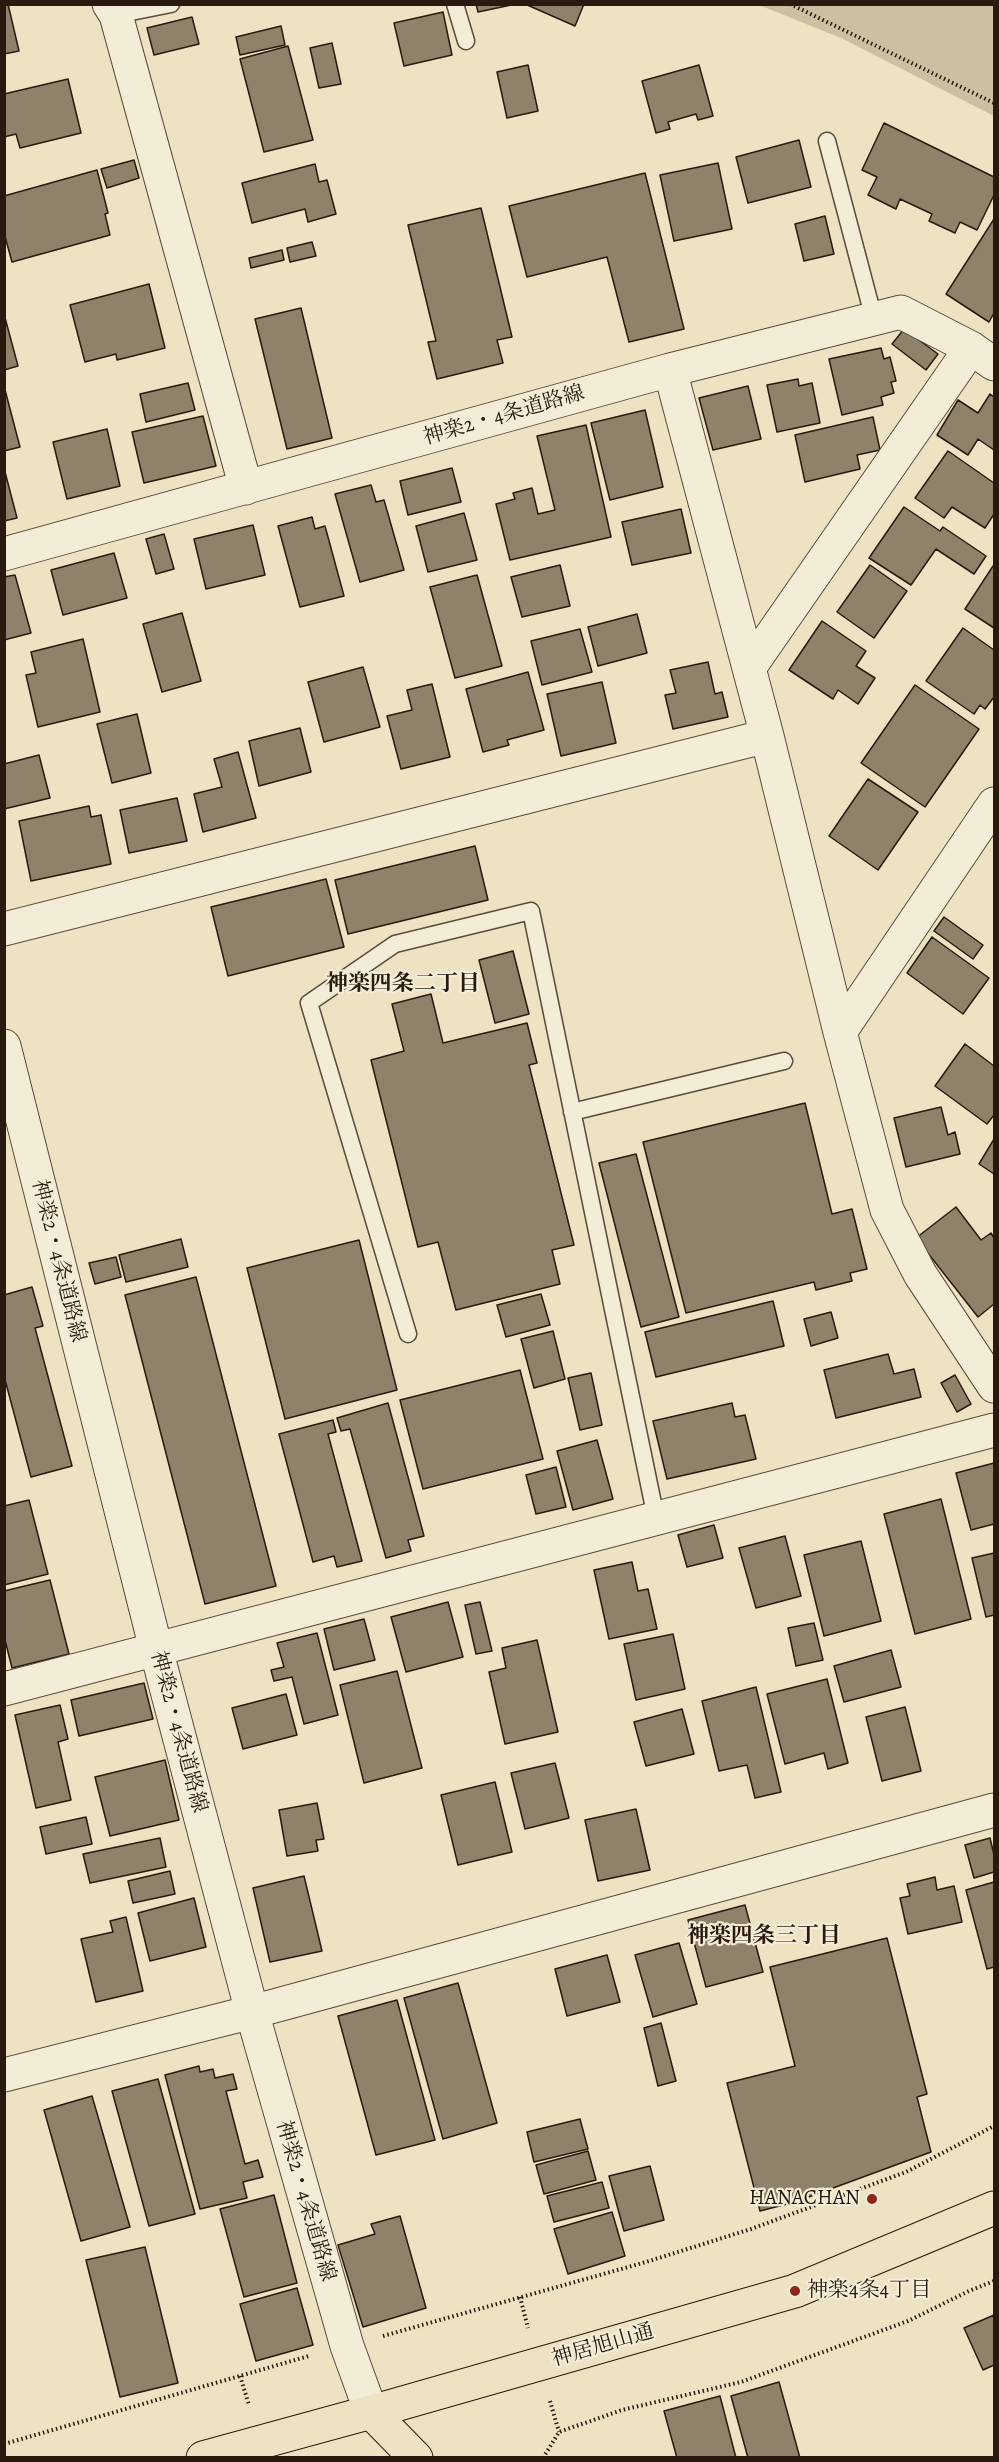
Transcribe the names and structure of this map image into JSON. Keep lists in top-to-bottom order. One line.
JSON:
{"streets":{"main road":["神居旭山通"],"street":["神楽2・4条道路線"]},"crossings":[["神楽2・4条道路線","神居旭山通"]],"districts":["神楽四条二丁目","神楽四条三丁目"],"places":["HANACHAN","神楽4条4丁目"]}
